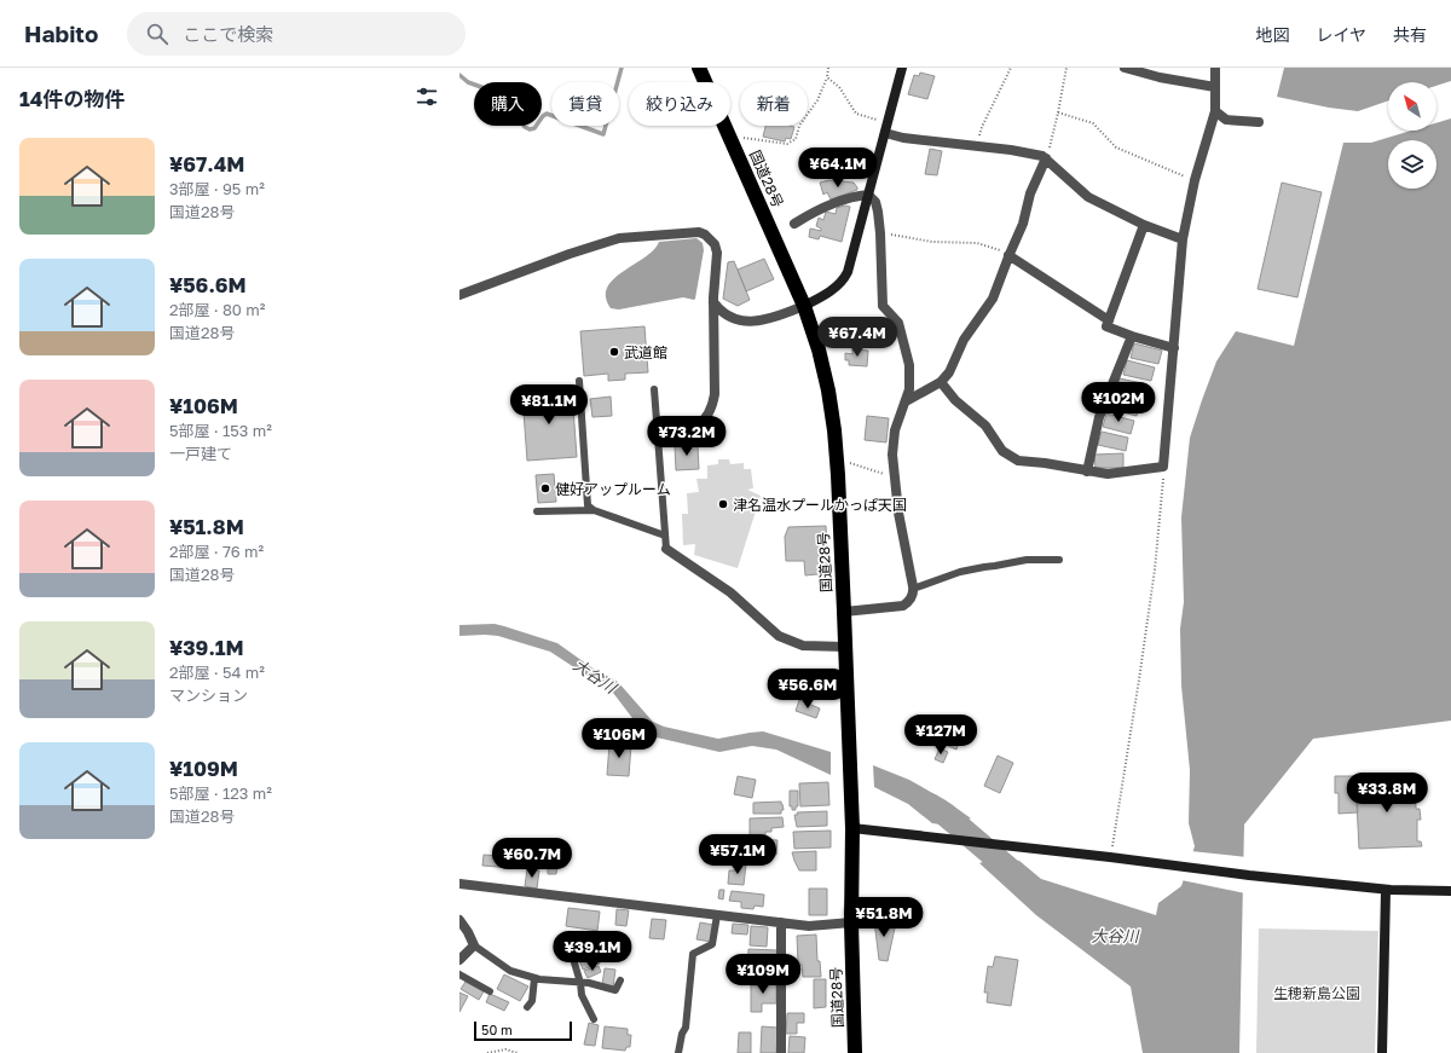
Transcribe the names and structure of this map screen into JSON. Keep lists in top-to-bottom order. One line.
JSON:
{"streets":{"highway":["国道28号"]},"water":["大谷川"],"parks":["生穂新島公園"],"places":["武道館","健好アップルーム","津名温水プールかっぱ天国"],"scale_bar":"50 m","north":"top left","page":{"header":"Habito","search":"ここで検索","nav":["地図","レイヤ","共有"],"heading":"14件の物件","chip":["購入","賃貸","絞り込み","新着"],"list":[{"name":"¥67.4M","note":"3部屋 · 95 m² · 国道28号"},{"name":"¥56.6M","note":"2部屋 · 80 m² · 国道28号"},{"name":"¥106M","note":"5部屋 · 153 m² · 一戸建て"},{"name":"¥51.8M","note":"2部屋 · 76 m² · 国道28号"},{"name":"¥39.1M","note":"2部屋 · 54 m² · マンション"},{"name":"¥109M","note":"5部屋 · 123 m² · 国道28号"}],"price":["¥64.1M","¥67.4M","¥102M","¥81.1M","¥73.2M","¥56.6M","¥127M","¥106M","¥33.8M","¥57.1M","¥60.7M","¥51.8M","¥39.1M","¥109M"],"scale":"50 m"}}
